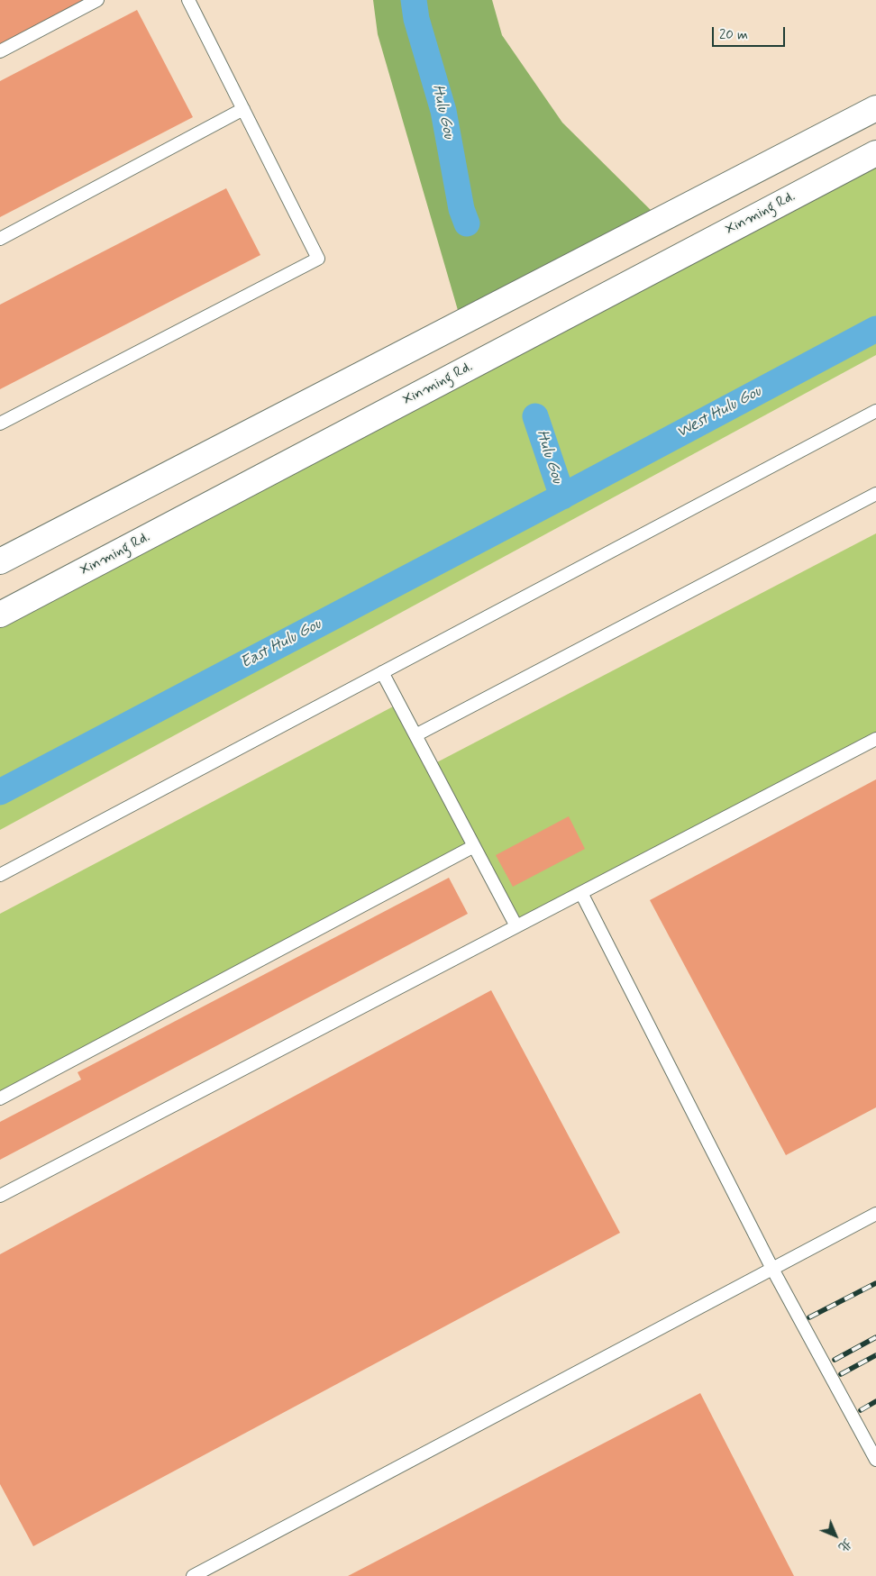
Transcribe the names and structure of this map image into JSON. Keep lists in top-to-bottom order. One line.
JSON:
{"streets":{"main road":["Xinming Rd."]},"water":["Hulu Gou","West Hulu Gou","East Hulu Gou"],"scale_bar":"20 m","north":"bottom right"}
